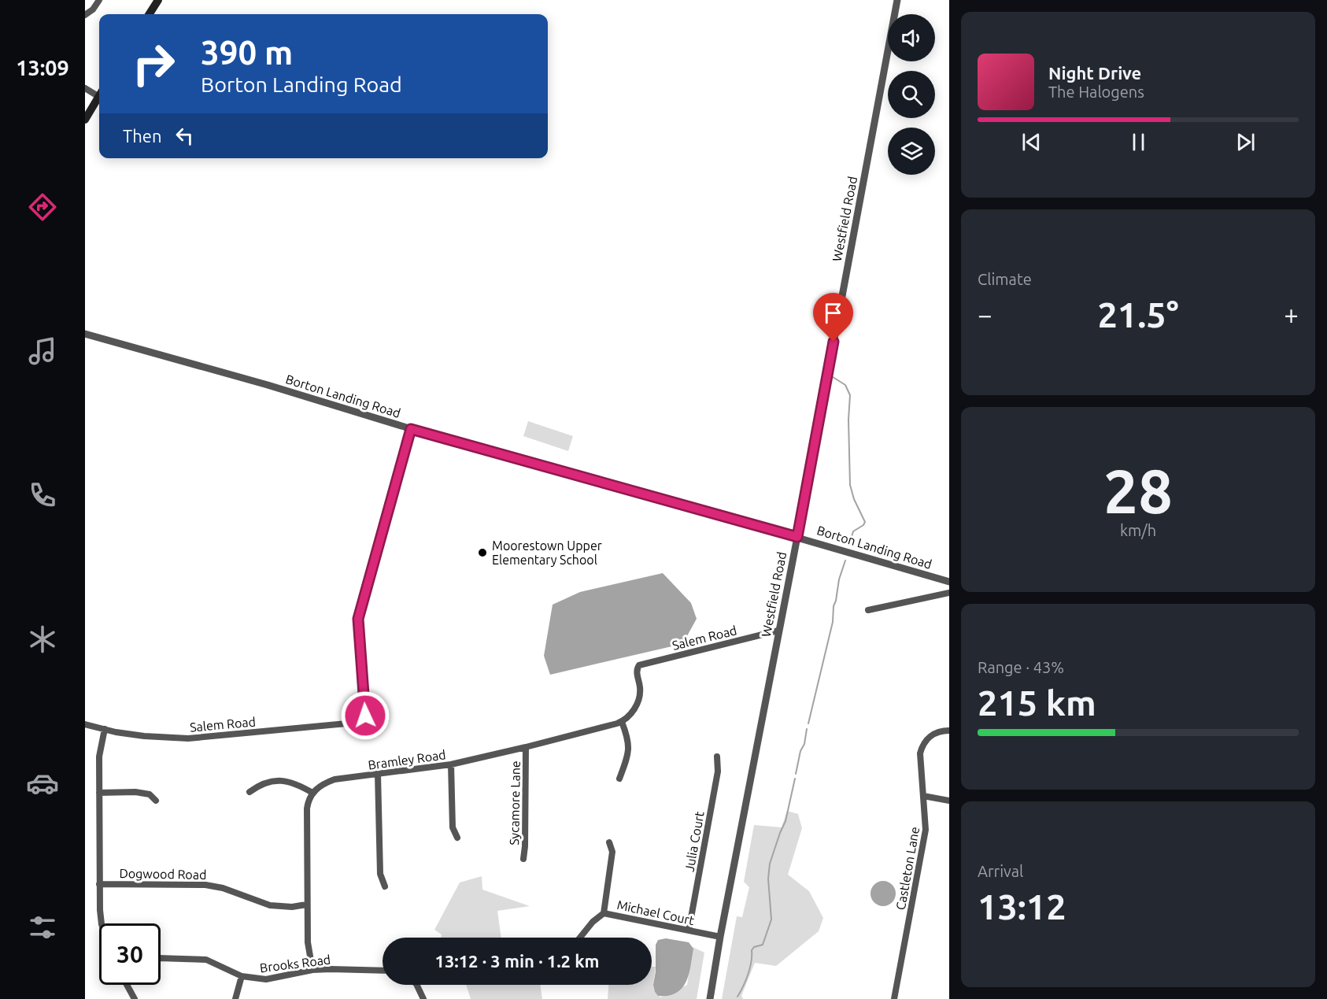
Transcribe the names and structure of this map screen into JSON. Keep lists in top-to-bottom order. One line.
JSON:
{"streets":{"street":["Westfield Road","Borton Landing Road","Salem Road","Bramley Road","Sycamore Lane","Julia Court","Castleton Lane","Dogwood Road","Michael Court","Brooks Road"]},"crossings":[["Westfield Road","Borton Landing Road"],["Westfield Road","Salem Road"],["Westfield Road","Michael Court"],["Borton Landing Road","Salem Road"],["Salem Road","Bramley Road"],["Bramley Road","Sycamore Lane"],["Julia Court","Michael Court"]],"places":["Moorestown Upper Elementary School"],"page":{"tabs":"13:09","turn":["390 m","Borton Landing Road"],"song":["Night Drive","The Halogens"],"then":"Then","tile":["Climate",["28","km/h"],["Range · 43%","215 km"],["Arrival","13:12"]],"heat":["−","21.5°","+"],"limit":"30","trip":"13:12 · 3 min · 1.2 km"}}
